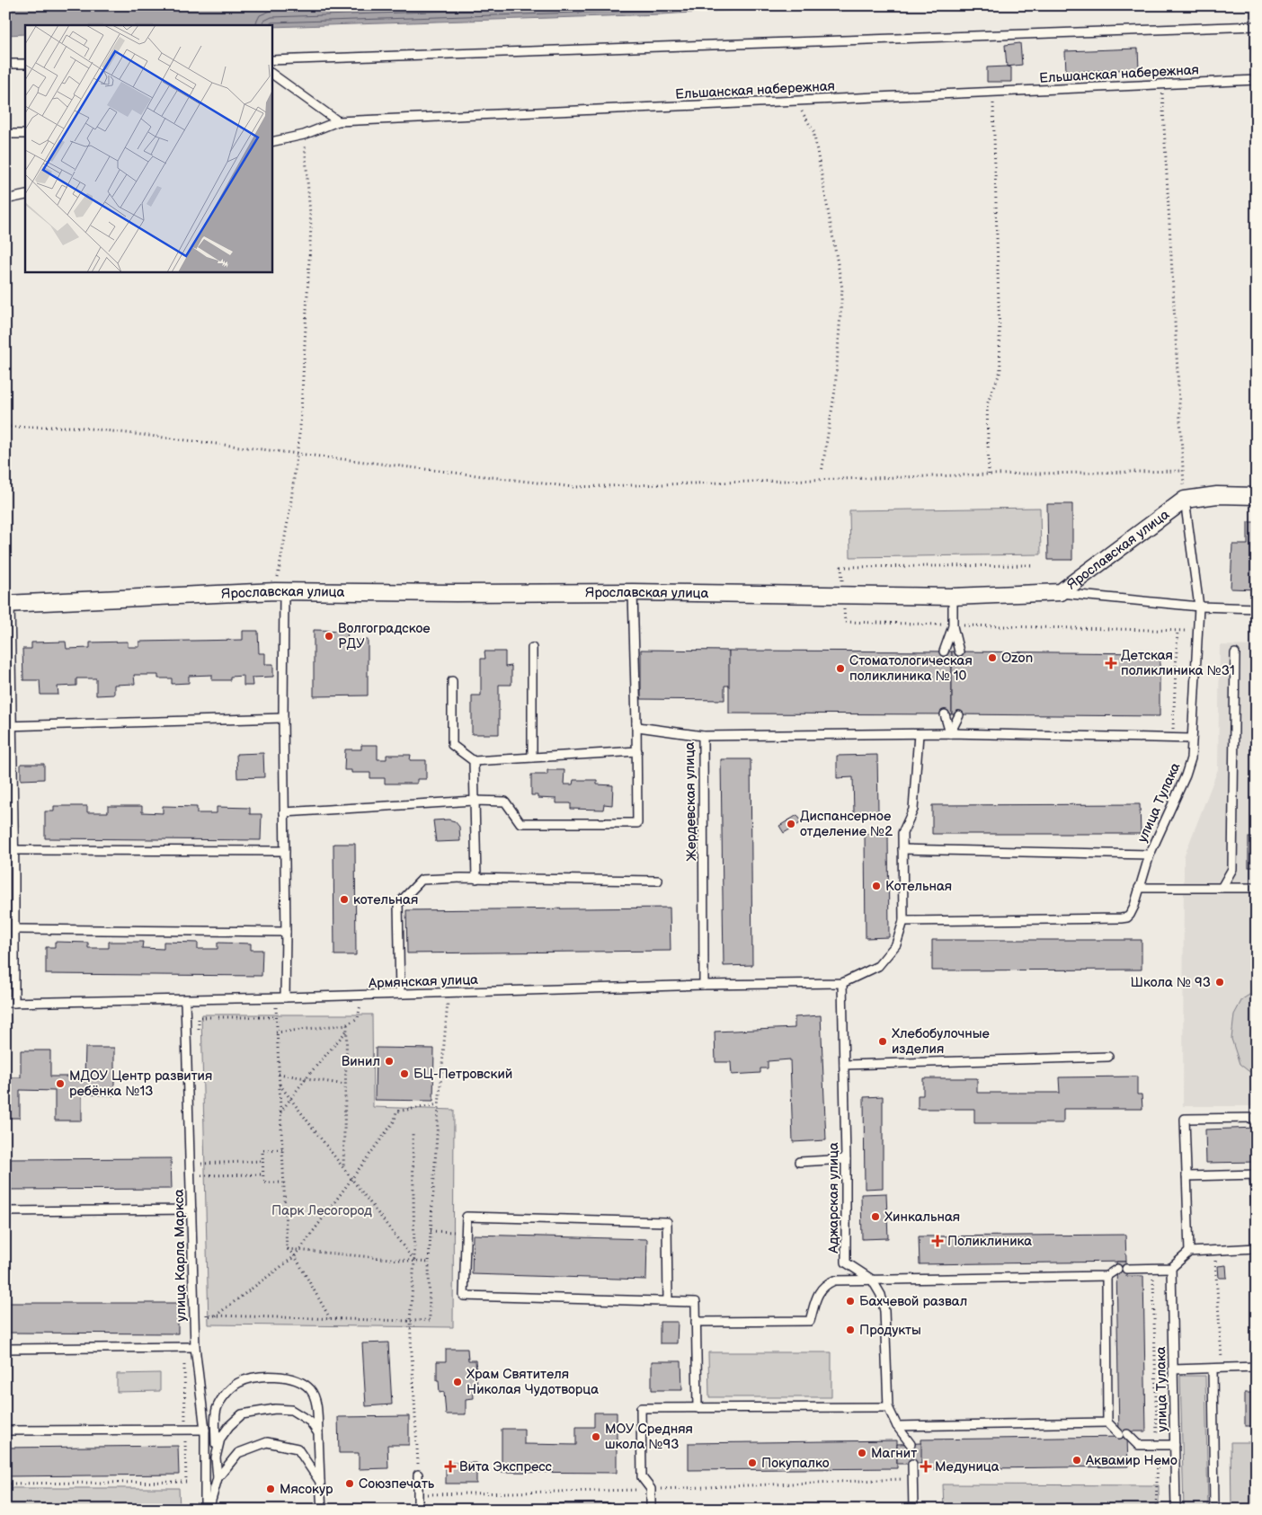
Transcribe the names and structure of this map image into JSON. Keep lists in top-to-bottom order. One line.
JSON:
{"streets":{"street":["Ярославская улица"],"lane":["Ельшанская набережная","Жердевская улица","улица Тулака","Армянская улица","Аджарская улица","улица Карла Маркса"]},"crossings":[["Ярославская улица","улица Тулака"],["Жердевская улица","Армянская улица"],["Армянская улица","Аджарская улица"],["Армянская улица","улица Карла Маркса"]],"parks":["Парк Лесогород"],"places":{"other":["Волгоградское РДУ","Ozon","Стоматологическая поликлиника № 10","Диспансерное отделение №2","Котельная","котельная","Школа № 93","Хлебобулочные изделия","Винил","БЦ-Петровский","МДОУ Центр развития ребёнка №13","Хинкальная","Бахчевой развал","Продукты","Храм Святителя Николая Чудотворца","МОУ Средняя школа №93","Магнит","Аквамир Немо","Покупалко","Союзпечать","Мясокур"],"health":["Детская поликлиника №31","Поликлиника","Вита Экспресс","Медуница"]}}
